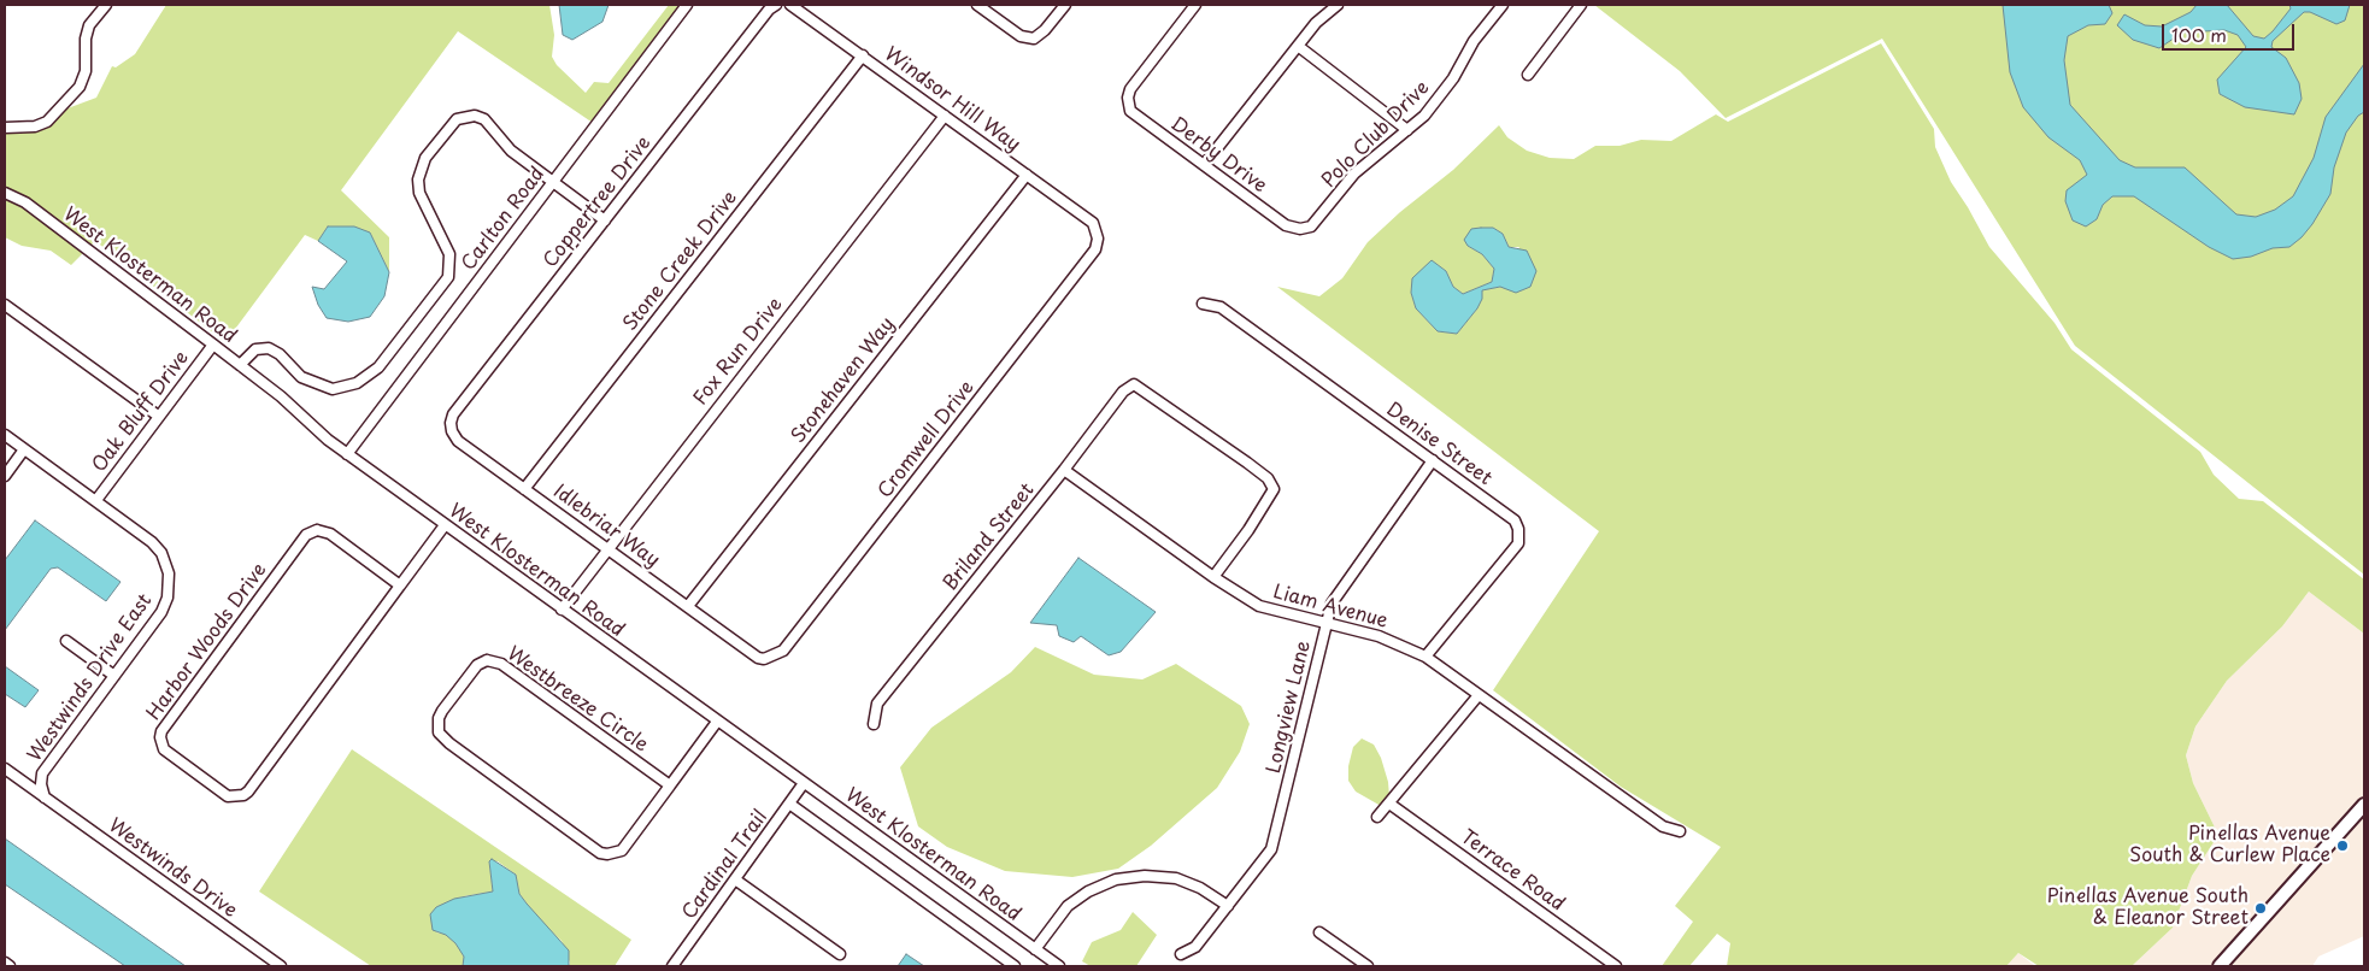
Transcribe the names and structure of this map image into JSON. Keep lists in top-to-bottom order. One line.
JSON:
{"streets":{"street":["Windsor Hill Way","Polo Club Drive","Derby Drive","Coppertree Drive","Carlton Road","Stone Creek Drive","West Klosterman Road","Fox Run Drive","Stonehaven Way","Oak Bluff Drive","Cromwell Drive","Denise Street","Idlebriar Way","Briland Street","Liam Avenue","Harbor Woods Drive","Westwinds Drive East","Westbreeze Circle","Longview Lane","Cardinal Trail","Westwinds Drive","Terrace Road"]},"crossings":[["Windsor Hill Way","Stone Creek Drive"],["Windsor Hill Way","Fox Run Drive"],["Windsor Hill Way","Stonehaven Way"],["Windsor Hill Way","Cromwell Drive"],["Polo Club Drive","Derby Drive"],["Coppertree Drive","Idlebriar Way"],["Carlton Road","West Klosterman Road"],["Stone Creek Drive","Idlebriar Way"],["West Klosterman Road","Fox Run Drive"],["West Klosterman Road","Oak Bluff Drive"],["West Klosterman Road","Harbor Woods Drive"],["West Klosterman Road","Cardinal Trail"],["Fox Run Drive","Idlebriar Way"],["Stonehaven Way","Idlebriar Way"],["Oak Bluff Drive","Westwinds Drive East"],["Cromwell Drive","Idlebriar Way"],["Denise Street","Liam Avenue"],["Denise Street","Longview Lane"],["Briland Street","Liam Avenue"],["Liam Avenue","Longview Lane"],["Westwinds Drive East","Westwinds Drive"]],"places":["Pinellas Avenue South & Curlew Place","Pinellas Avenue South & Eleanor Street"],"scale_bar":"100 m"}
